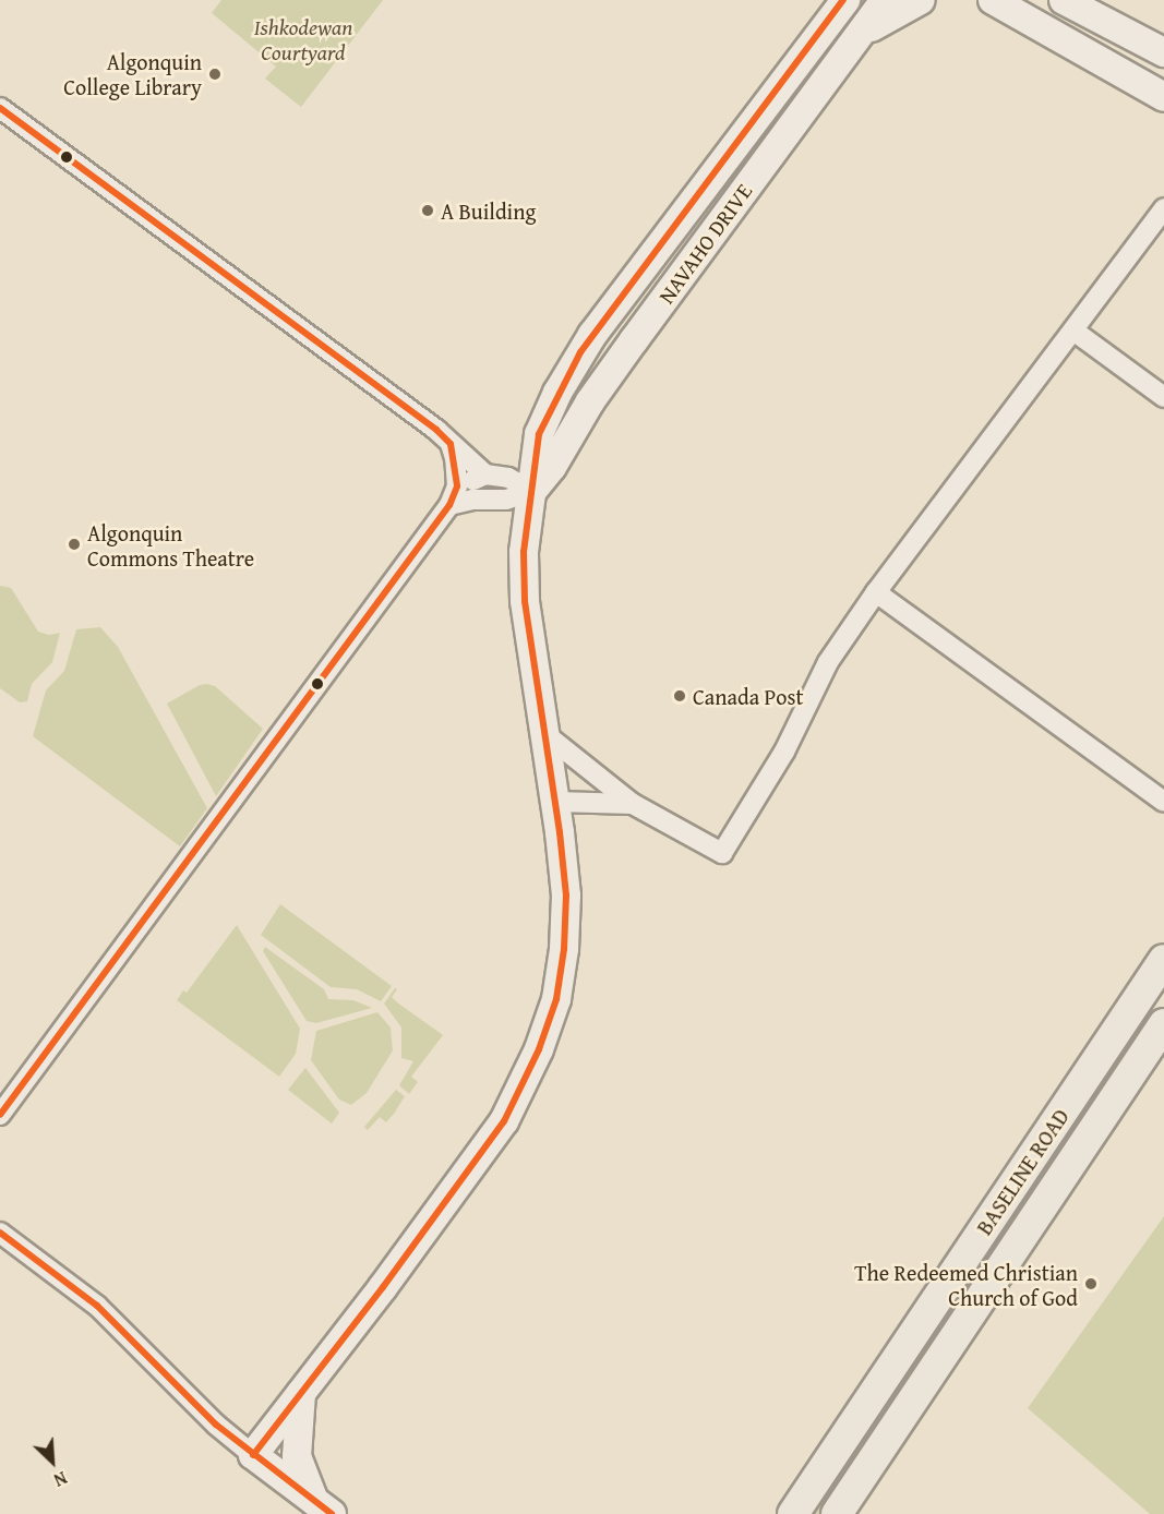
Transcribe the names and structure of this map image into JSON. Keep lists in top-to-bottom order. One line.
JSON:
{"streets":{"main road":["BASELINE ROAD"],"street":["NAVAHO DRIVE"]},"parks":["Ishkodewan Courtyard"],"places":["Algonquin College Library","A Building","Algonquin Commons Theatre","Canada Post","The Redeemed Christian Church of God"],"north":"bottom right"}
